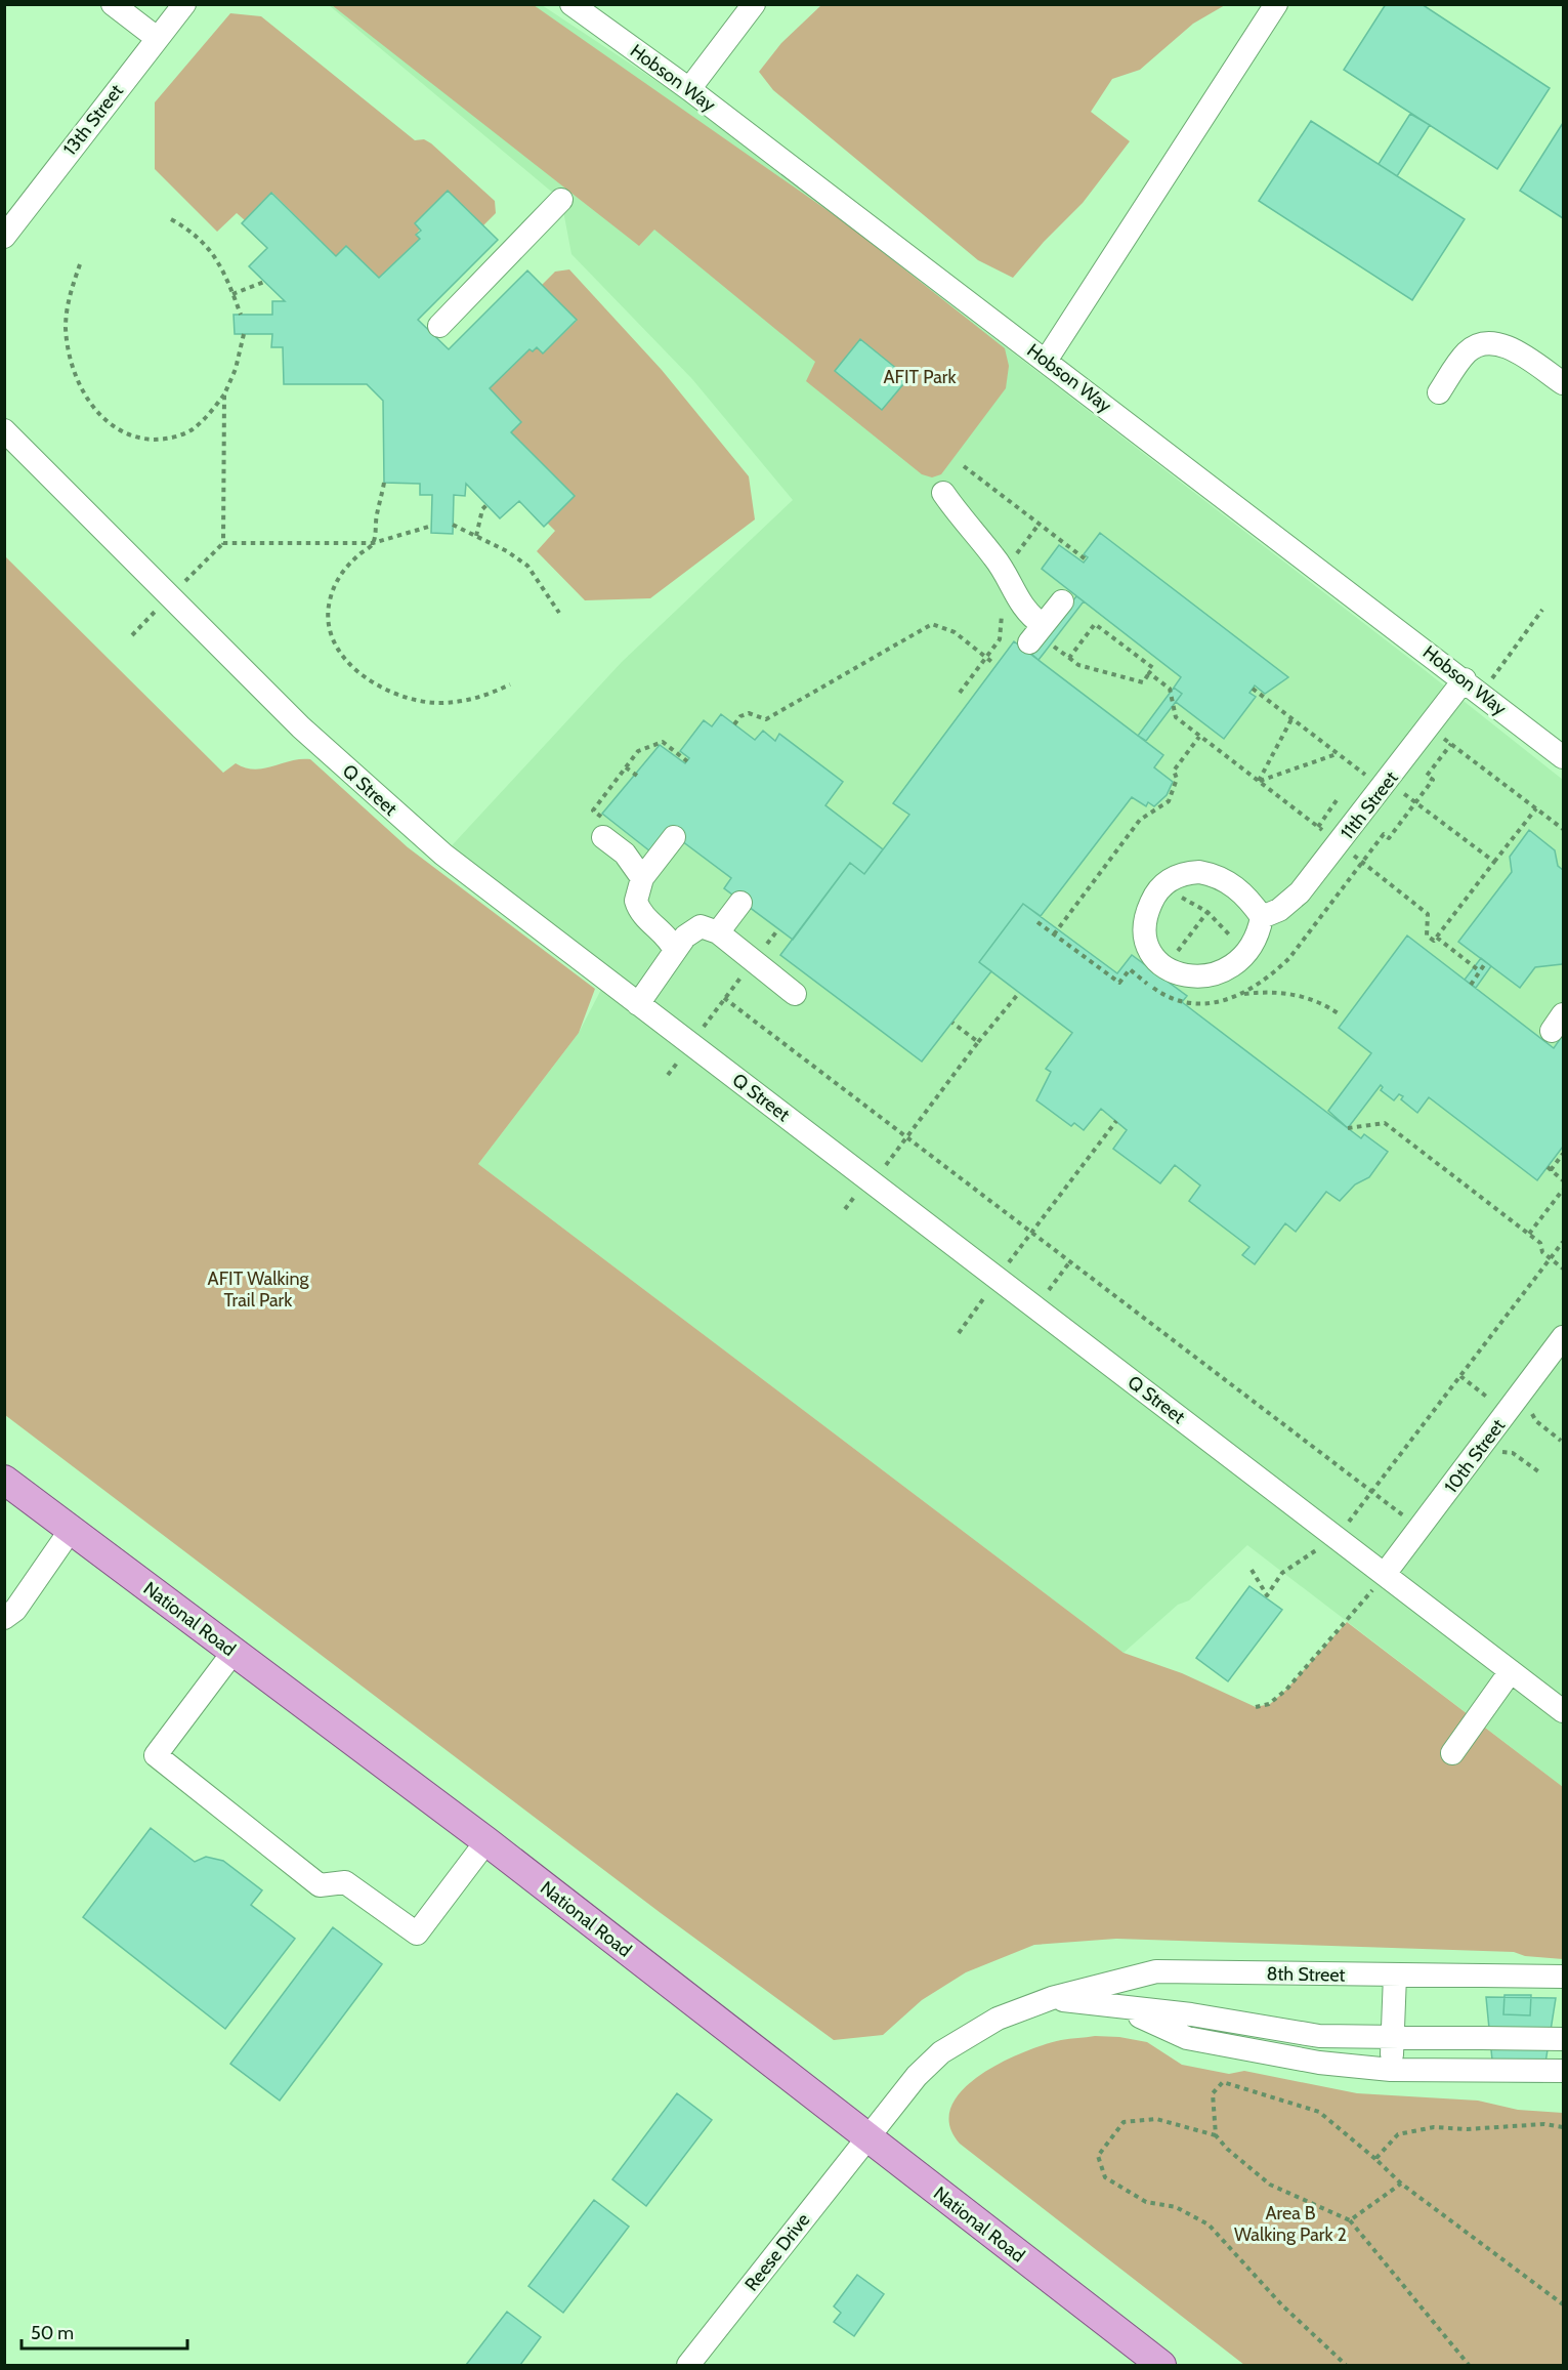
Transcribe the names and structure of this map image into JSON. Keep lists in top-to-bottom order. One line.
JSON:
{"streets":{"main road":["National Road"],"street":["Hobson Way","13th Street","Q Street","11th Street","10th Street","8th Street","Reese Drive"]},"crossings":[["Hobson Way","11th Street"],["Q Street","10th Street"],["National Road","8th Street"],["National Road","Reese Drive"],["8th Street","Reese Drive"]],"parks":["AFIT Park","AFIT Walking Trail Park","Area B Walking Park 2"],"scale_bar":"50 m"}
